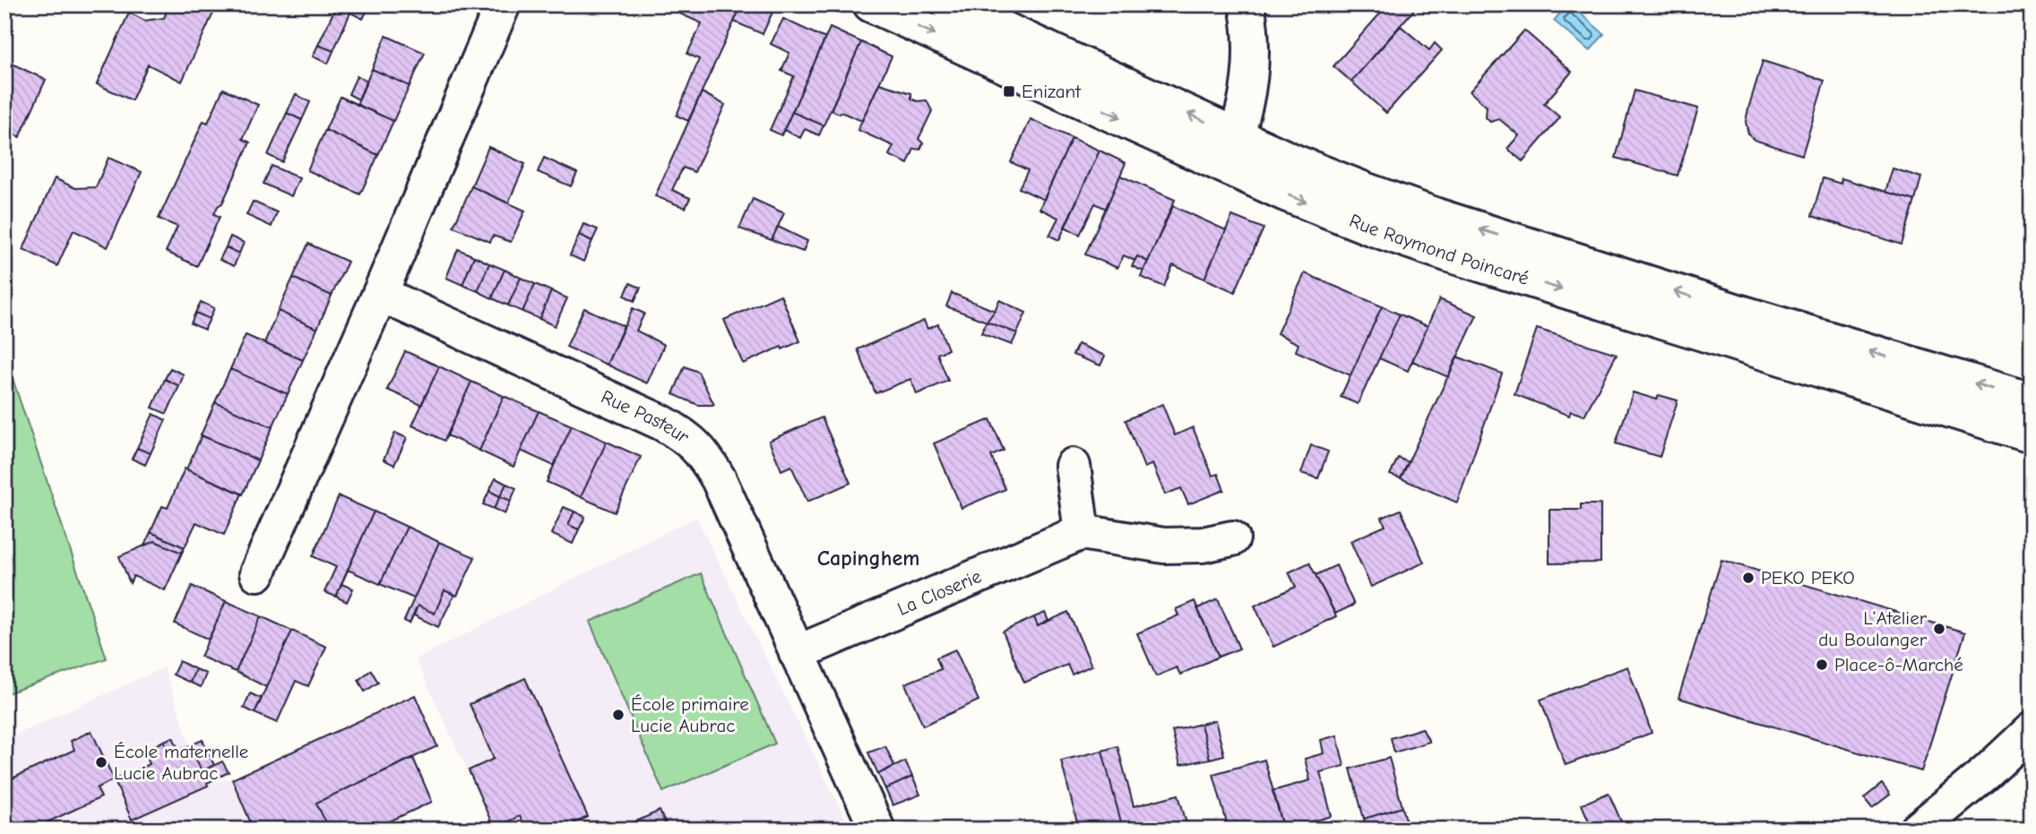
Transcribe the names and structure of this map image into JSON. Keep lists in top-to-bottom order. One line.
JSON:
{"streets":{"main road":["Rue Raymond Poincaré","Rue Pasteur","La Closerie"]},"crossings":[["Rue Pasteur","La Closerie"]],"districts":["Capinghem"],"places":{"transit":["Enizant"],"other":["PEKO PEKO","L’Atelier du Boulanger","Place-ô-Marché","École primaire Lucie Aubrac","École maternelle Lucie Aubrac"]}}
